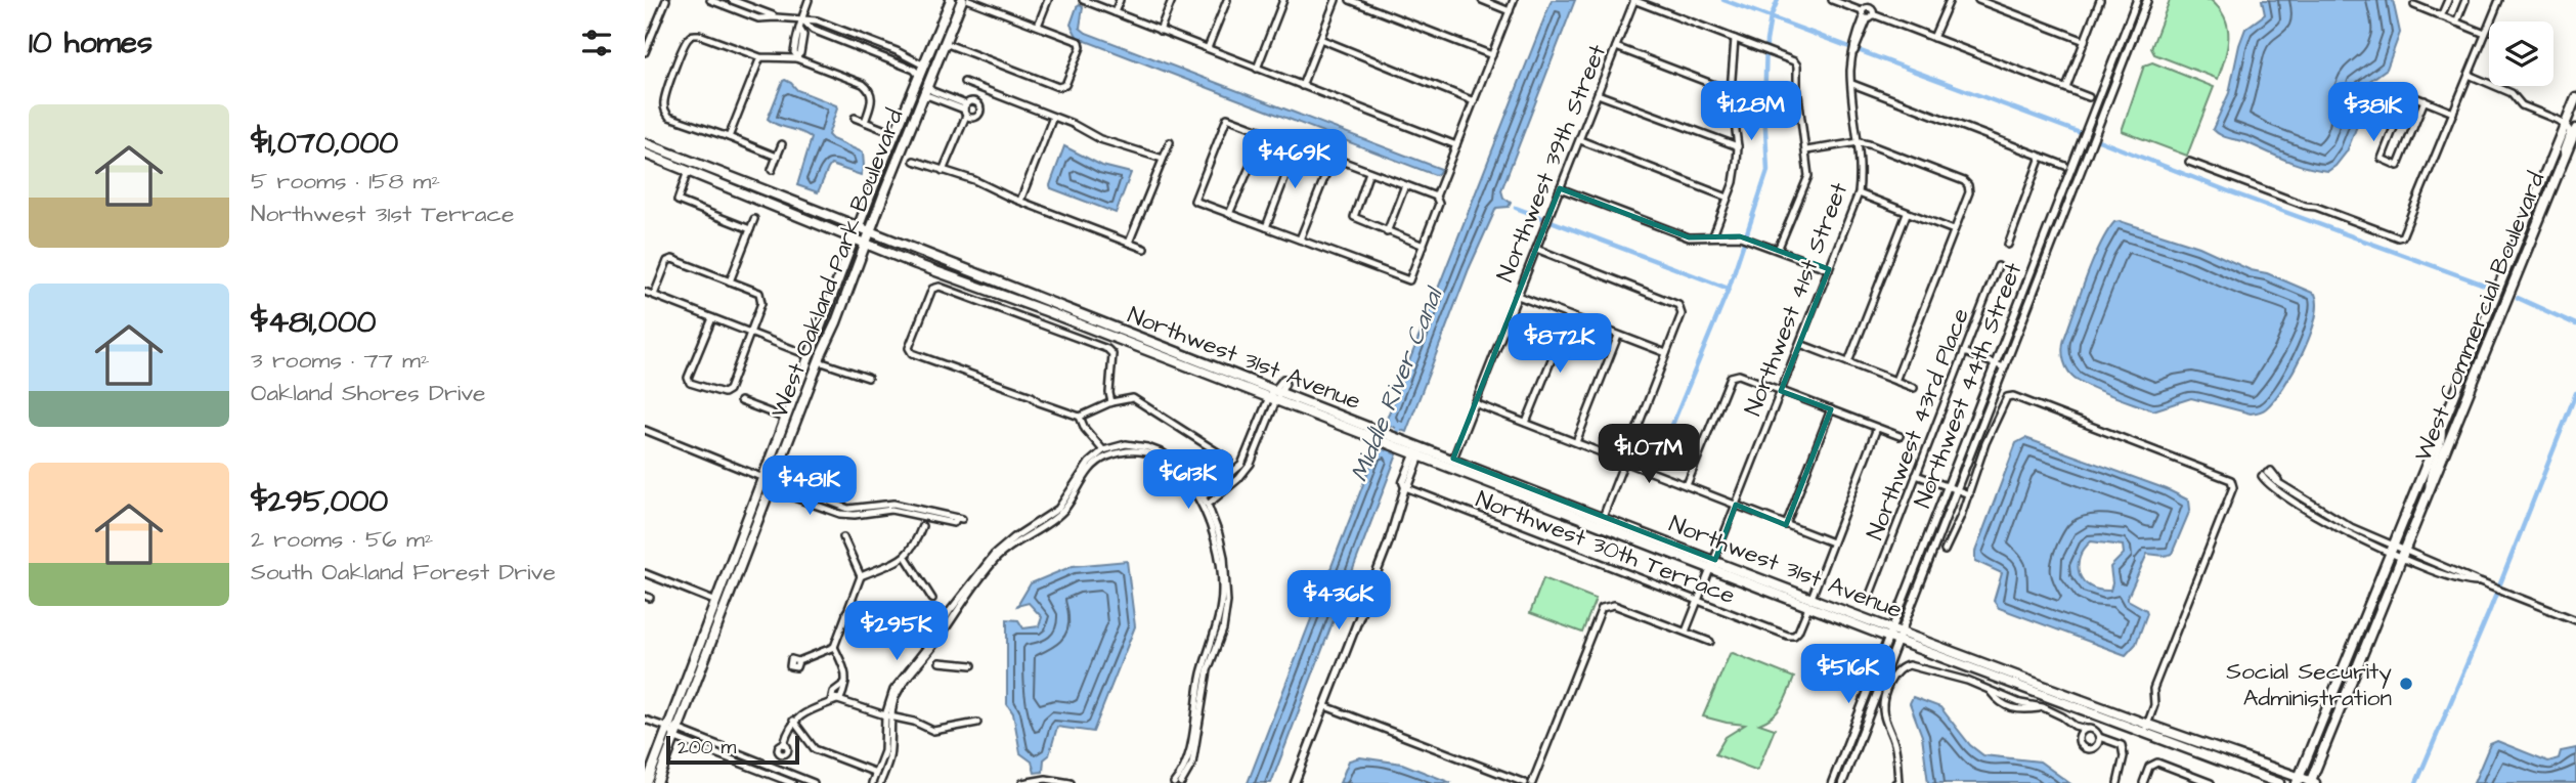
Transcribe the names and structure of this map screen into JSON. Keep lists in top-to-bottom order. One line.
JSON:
{"streets":{"main road":["West Oakland Park Boulevard","West Commercial Boulevard","Northwest 31st Avenue"],"street":["Northwest 39th Street","Northwest 41st Street","Northwest 44th Street","Northwest 43rd Place","Northwest 30th Terrace"]},"crossings":[["Northwest 39th Street","Northwest 31st Avenue"],["West Oakland Park Boulevard","Northwest 31st Avenue"],["Northwest 41st Street","Northwest 31st Avenue"],["Northwest 41st Street","Northwest 30th Terrace"],["West Commercial Boulevard","Northwest 31st Avenue"],["Northwest 31st Avenue","Northwest 44th Street"],["Northwest 31st Avenue","Northwest 30th Terrace"]],"water":["Middle River Canal"],"places":["Social Security Administration"],"scale_bar":"200 m","page":{"heading":"10 homes","price":["$1.28M","$381K","$469K","$872K","$1.07M","$613K","$481K","$436K","$295K","$516K"],"list":[{"name":"$1,070,000","note":"5 rooms · 158 m² · Northwest 31st Terrace"},{"name":"$481,000","note":"3 rooms · 77 m² · Oakland Shores Drive"},{"name":"$295,000","note":"2 rooms · 56 m² · South Oakland Forest Drive"}],"scale":"200 m"}}
